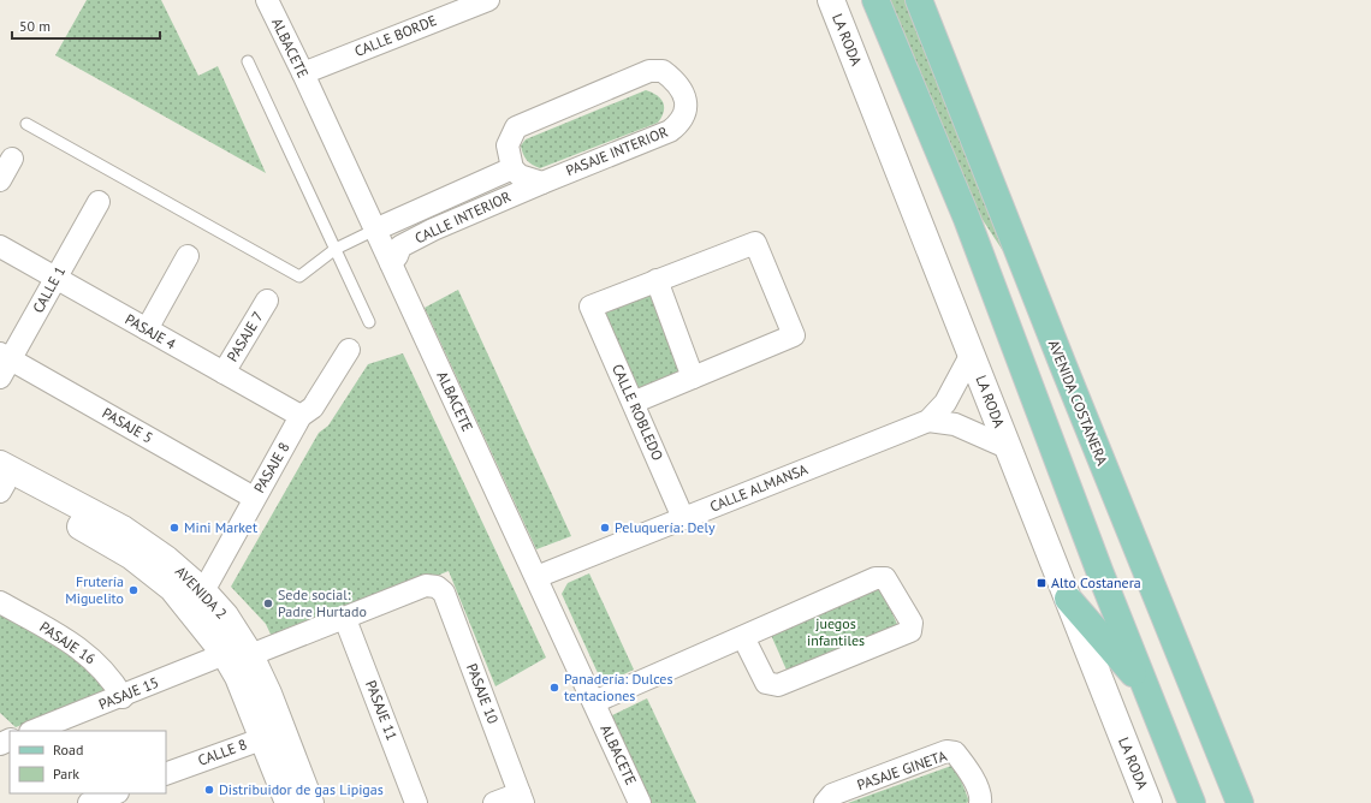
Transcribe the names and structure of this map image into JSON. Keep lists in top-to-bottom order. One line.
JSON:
{"streets":{"main road":["AVENIDA COSTANERA"],"street":["CALLE BORDE","LA RODA","ALBACETE","PASAJE INTERIOR","CALLE INTERIOR","CALLE 1","PASAJE 4","PASAJE 7","CALLE ROBLEDO","PASAJE 5","PASAJE 8","CALLE ALMANSA","AVENIDA 2","PASAJE 16","PASAJE 15","PASAJE 10","PASAJE 11","CALLE 8","PASAJE GINETA"]},"crossings":[["CALLE BORDE","ALBACETE"],["LA RODA","CALLE ALMANSA"],["ALBACETE","CALLE INTERIOR"],["ALBACETE","CALLE ALMANSA"],["PASAJE INTERIOR","CALLE INTERIOR"],["CALLE 1","PASAJE 4"],["CALLE 1","PASAJE 5"],["PASAJE 4","PASAJE 7"],["PASAJE 4","PASAJE 8"],["CALLE ROBLEDO","CALLE ALMANSA"],["PASAJE 5","PASAJE 8"],["PASAJE 8","AVENIDA 2"],["AVENIDA 2","PASAJE 15"],["AVENIDA 2","CALLE 8"],["PASAJE 16","PASAJE 15"],["PASAJE 15","PASAJE 10"],["PASAJE 15","PASAJE 11"]],"parks":["juegos infantiles"],"places":{"other":["Mini Market","Peluquería: Dely","Frutería Miguelito","Sede social: Padre Hurtado","Panadería: Dulces tentaciones","Distribuidor de gas Lipigas"],"transit":["Alto Costanera"]},"legend":["Road","Park"],"scale_bar":"50 m"}
